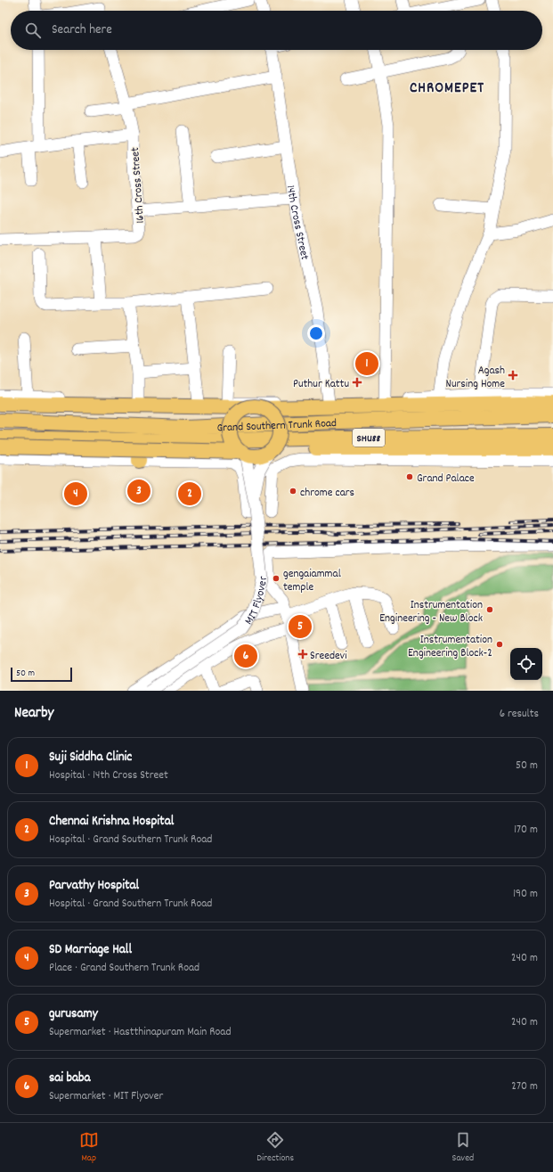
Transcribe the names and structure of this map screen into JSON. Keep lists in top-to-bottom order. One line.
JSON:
{"streets":{"main road":["Grand Southern Trunk Road","SHU88"],"street":["16th Cross Street","14th Cross Street","MIT Flyover"]},"districts":["CHROMEPET"],"places":{"health":["Agash Nursing Home","Puthur Kattu","Sreedevi"],"other":["Grand Palace","chrome cars","gengaiammal temple","Instrumentation Engineering - New Block","Instrumentation Engineering Block-2"]},"scale_bar":"50 m","page":{"search":"Search here","pins":["1","3","2","4","5","6"],"scale":"50 m","heading":["Nearby","6 results"],"list":[{"mark":"1","name":"Suji Siddha Clinic","note":"Hospital · 14th Cross Street","value":"50 m"},{"mark":"2","name":"Chennai Krishna Hospital","note":"Hospital · Grand Southern Trunk Road","value":"170 m"},{"mark":"3","name":"Parvathy Hospital","note":"Hospital · Grand Southern Trunk Road","value":"190 m"},{"mark":"4","name":"SD Marriage Hall","note":"Place · Grand Southern Trunk Road","value":"240 m"},{"mark":"5","name":"gurusamy","note":"Supermarket · Hastthinapuram Main Road","value":"240 m"},{"mark":"6","name":"sai baba","note":"Supermarket · MIT Flyover","value":"270 m"}],"nav":["Map","Directions","Saved"]}}
